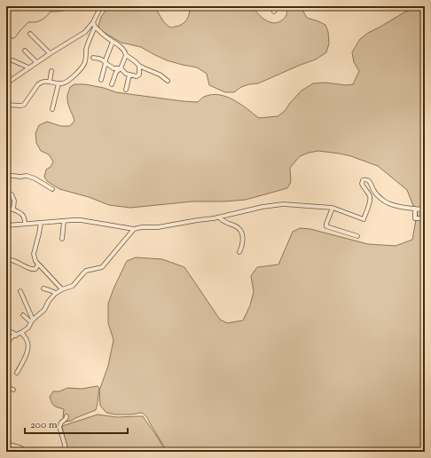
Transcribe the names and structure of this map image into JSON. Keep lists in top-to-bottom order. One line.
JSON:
{"scale_bar":"200 m"}
